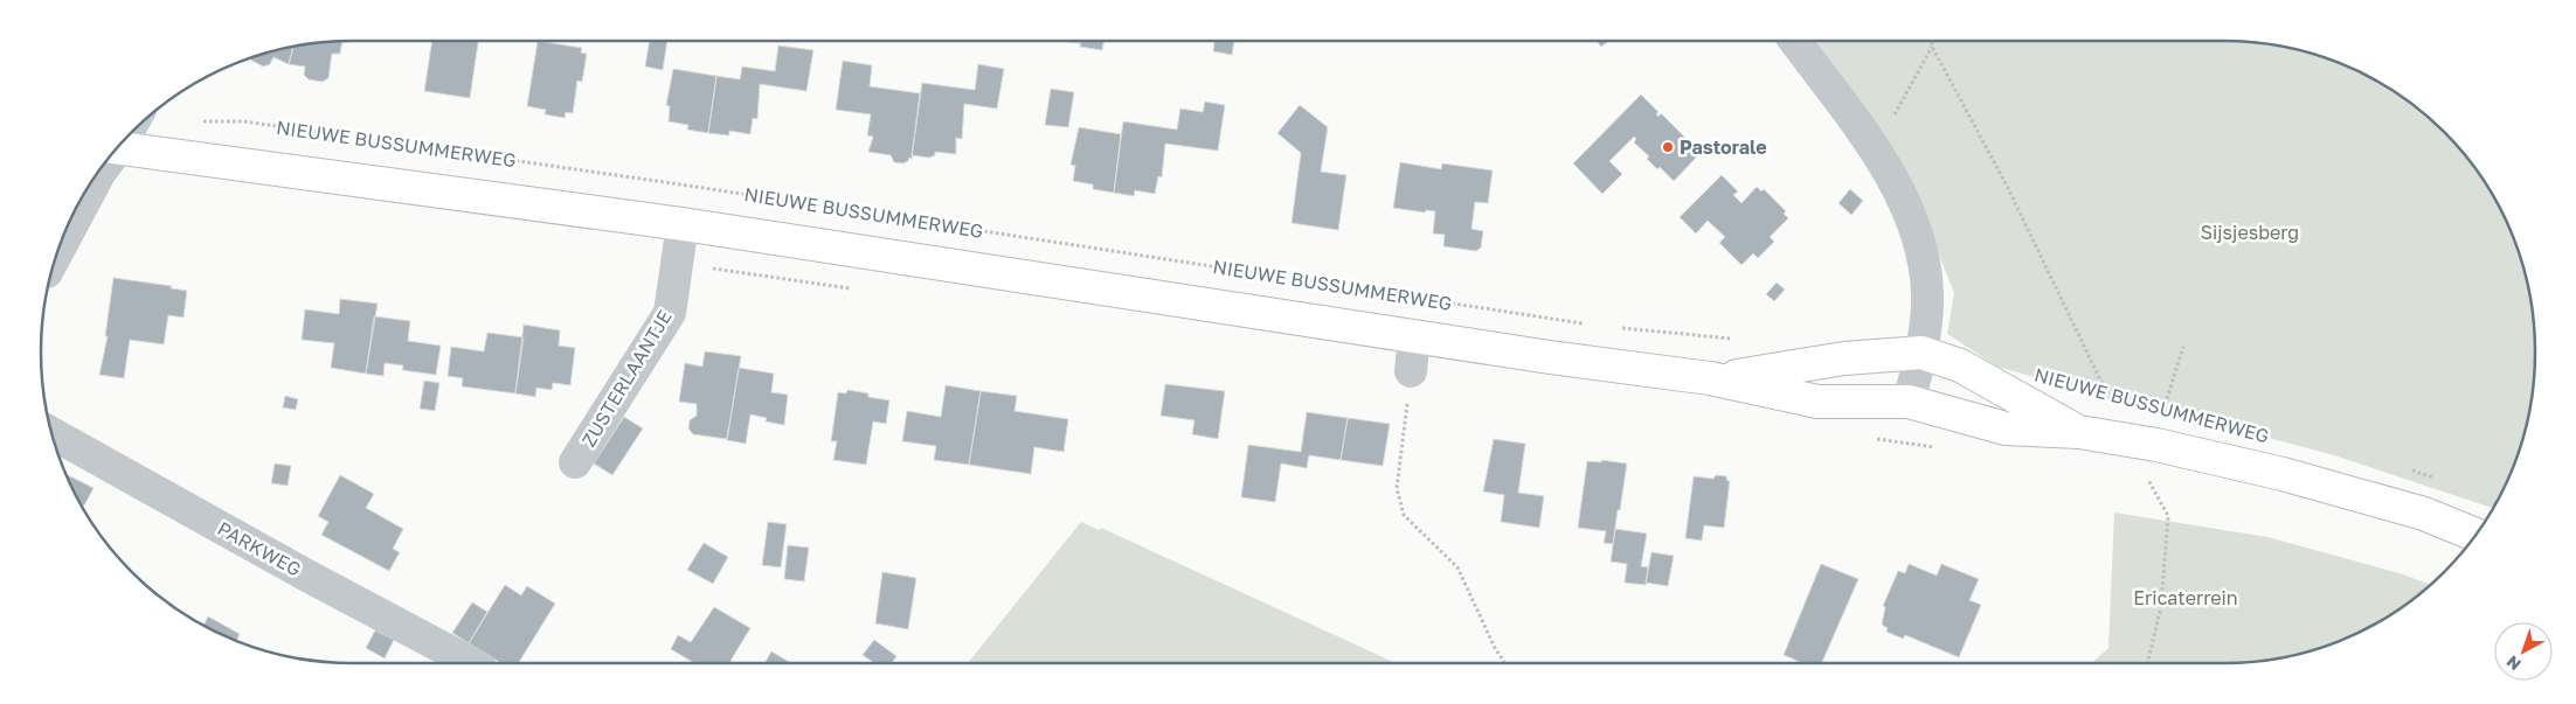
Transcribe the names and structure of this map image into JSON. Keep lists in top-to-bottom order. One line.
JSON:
{"streets":{"main road":["NIEUWE BUSSUMMERWEG"],"street":["ZUSTERLAANTJE","PARKWEG"]},"crossings":[["NIEUWE BUSSUMMERWEG","ZUSTERLAANTJE"]],"parks":["Sijsjesberg","Ericaterrein"],"places":["Pastorale"],"north":"bottom left"}
